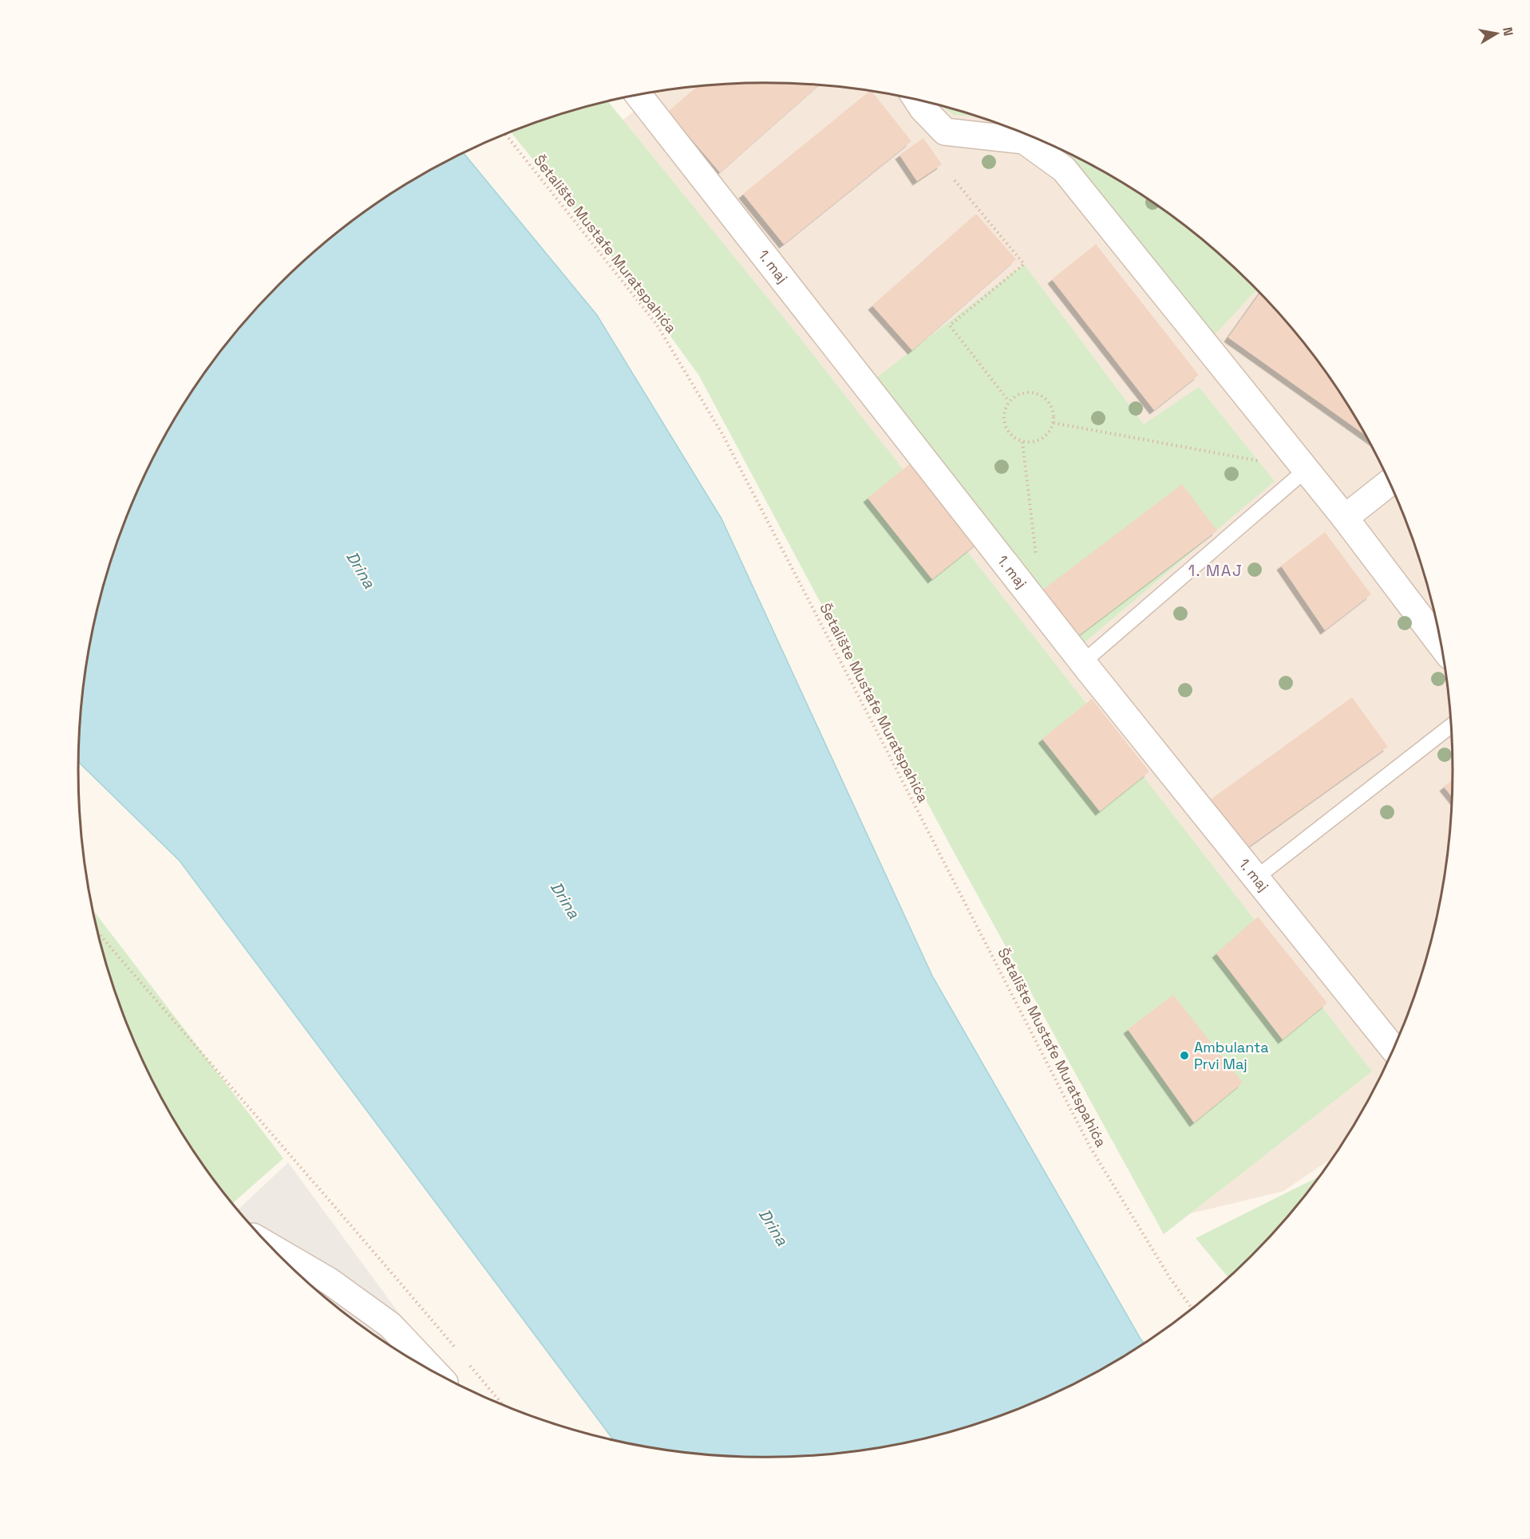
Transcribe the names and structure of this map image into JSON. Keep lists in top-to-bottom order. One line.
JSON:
{"streets":{"street":["1. maj"],"path":["Šetalište Mustafe Muratspahića"]},"districts":["1. MAJ"],"water":["Drina"],"places":["Ambulanta Prvi Maj"],"north":"right"}
